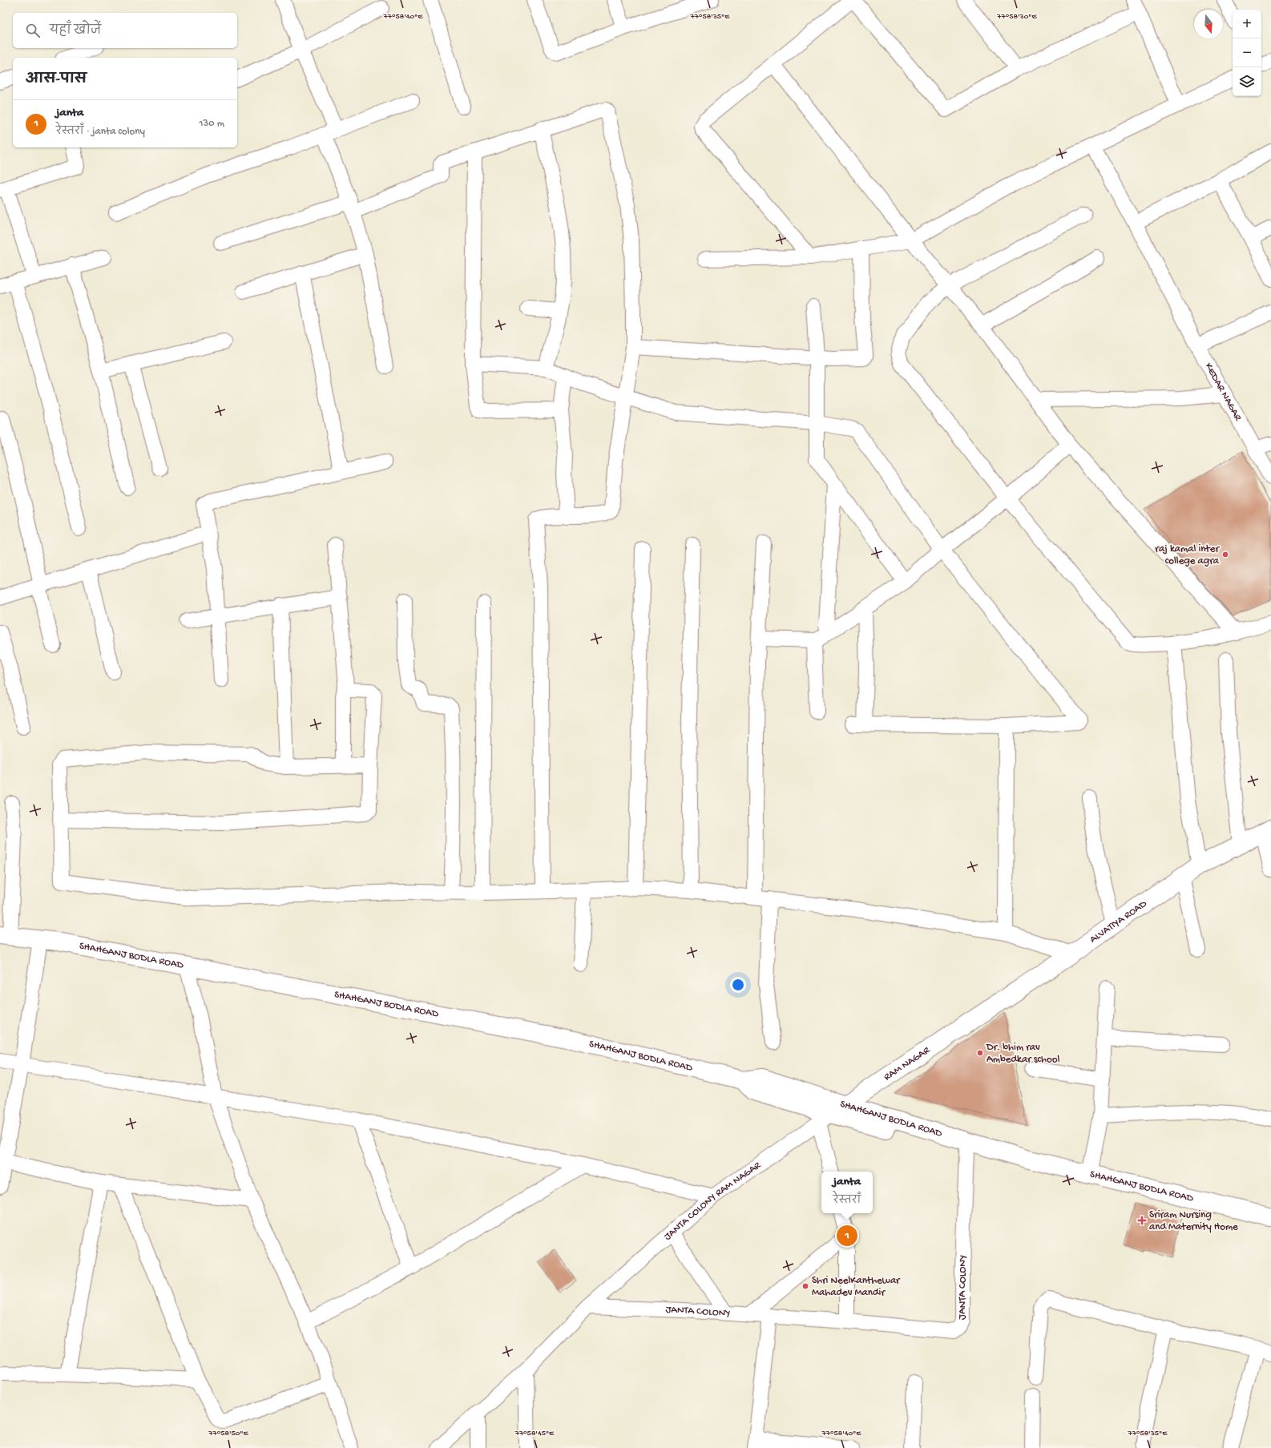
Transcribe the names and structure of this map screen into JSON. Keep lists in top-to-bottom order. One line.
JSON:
{"streets":{"main road":["ALVATIYA ROAD","SHAHGANJ BODLA ROAD","RAM NAGAR"],"street":["KEDAR NAGAR","JANTA COLONY RAM NAGAR","JANTA COLONY"]},"crossings":[["ALVATIYA ROAD","RAM NAGAR"],["SHAHGANJ BODLA ROAD","RAM NAGAR"],["SHAHGANJ BODLA ROAD","JANTA COLONY RAM NAGAR"],["RAM NAGAR","JANTA COLONY RAM NAGAR"],["JANTA COLONY RAM NAGAR","JANTA COLONY"]],"places":{"other":["raj kamal inter college agra","Dr. bhim rav Ambedkar school","Shri NeelKanthewar Mahadev Mandir"],"health":["Sriram Nursing and Maternity Home"]},"north":"bottom","page":{"map_buttons":["+","−"],"search":"यहाँ खोजें","heading":"आस-पास","list":[{"mark":"1","name":"janta","note":"रेस्तराँ · janta colony","value":"130 m"}],"popup":["janta","रेस्तराँ"],"pins":"1"},"coordinates":["77°58'40\"E","77°58'35\"E","77°58'30\"E","77°58'50\"E","77°58'45\"E"]}
